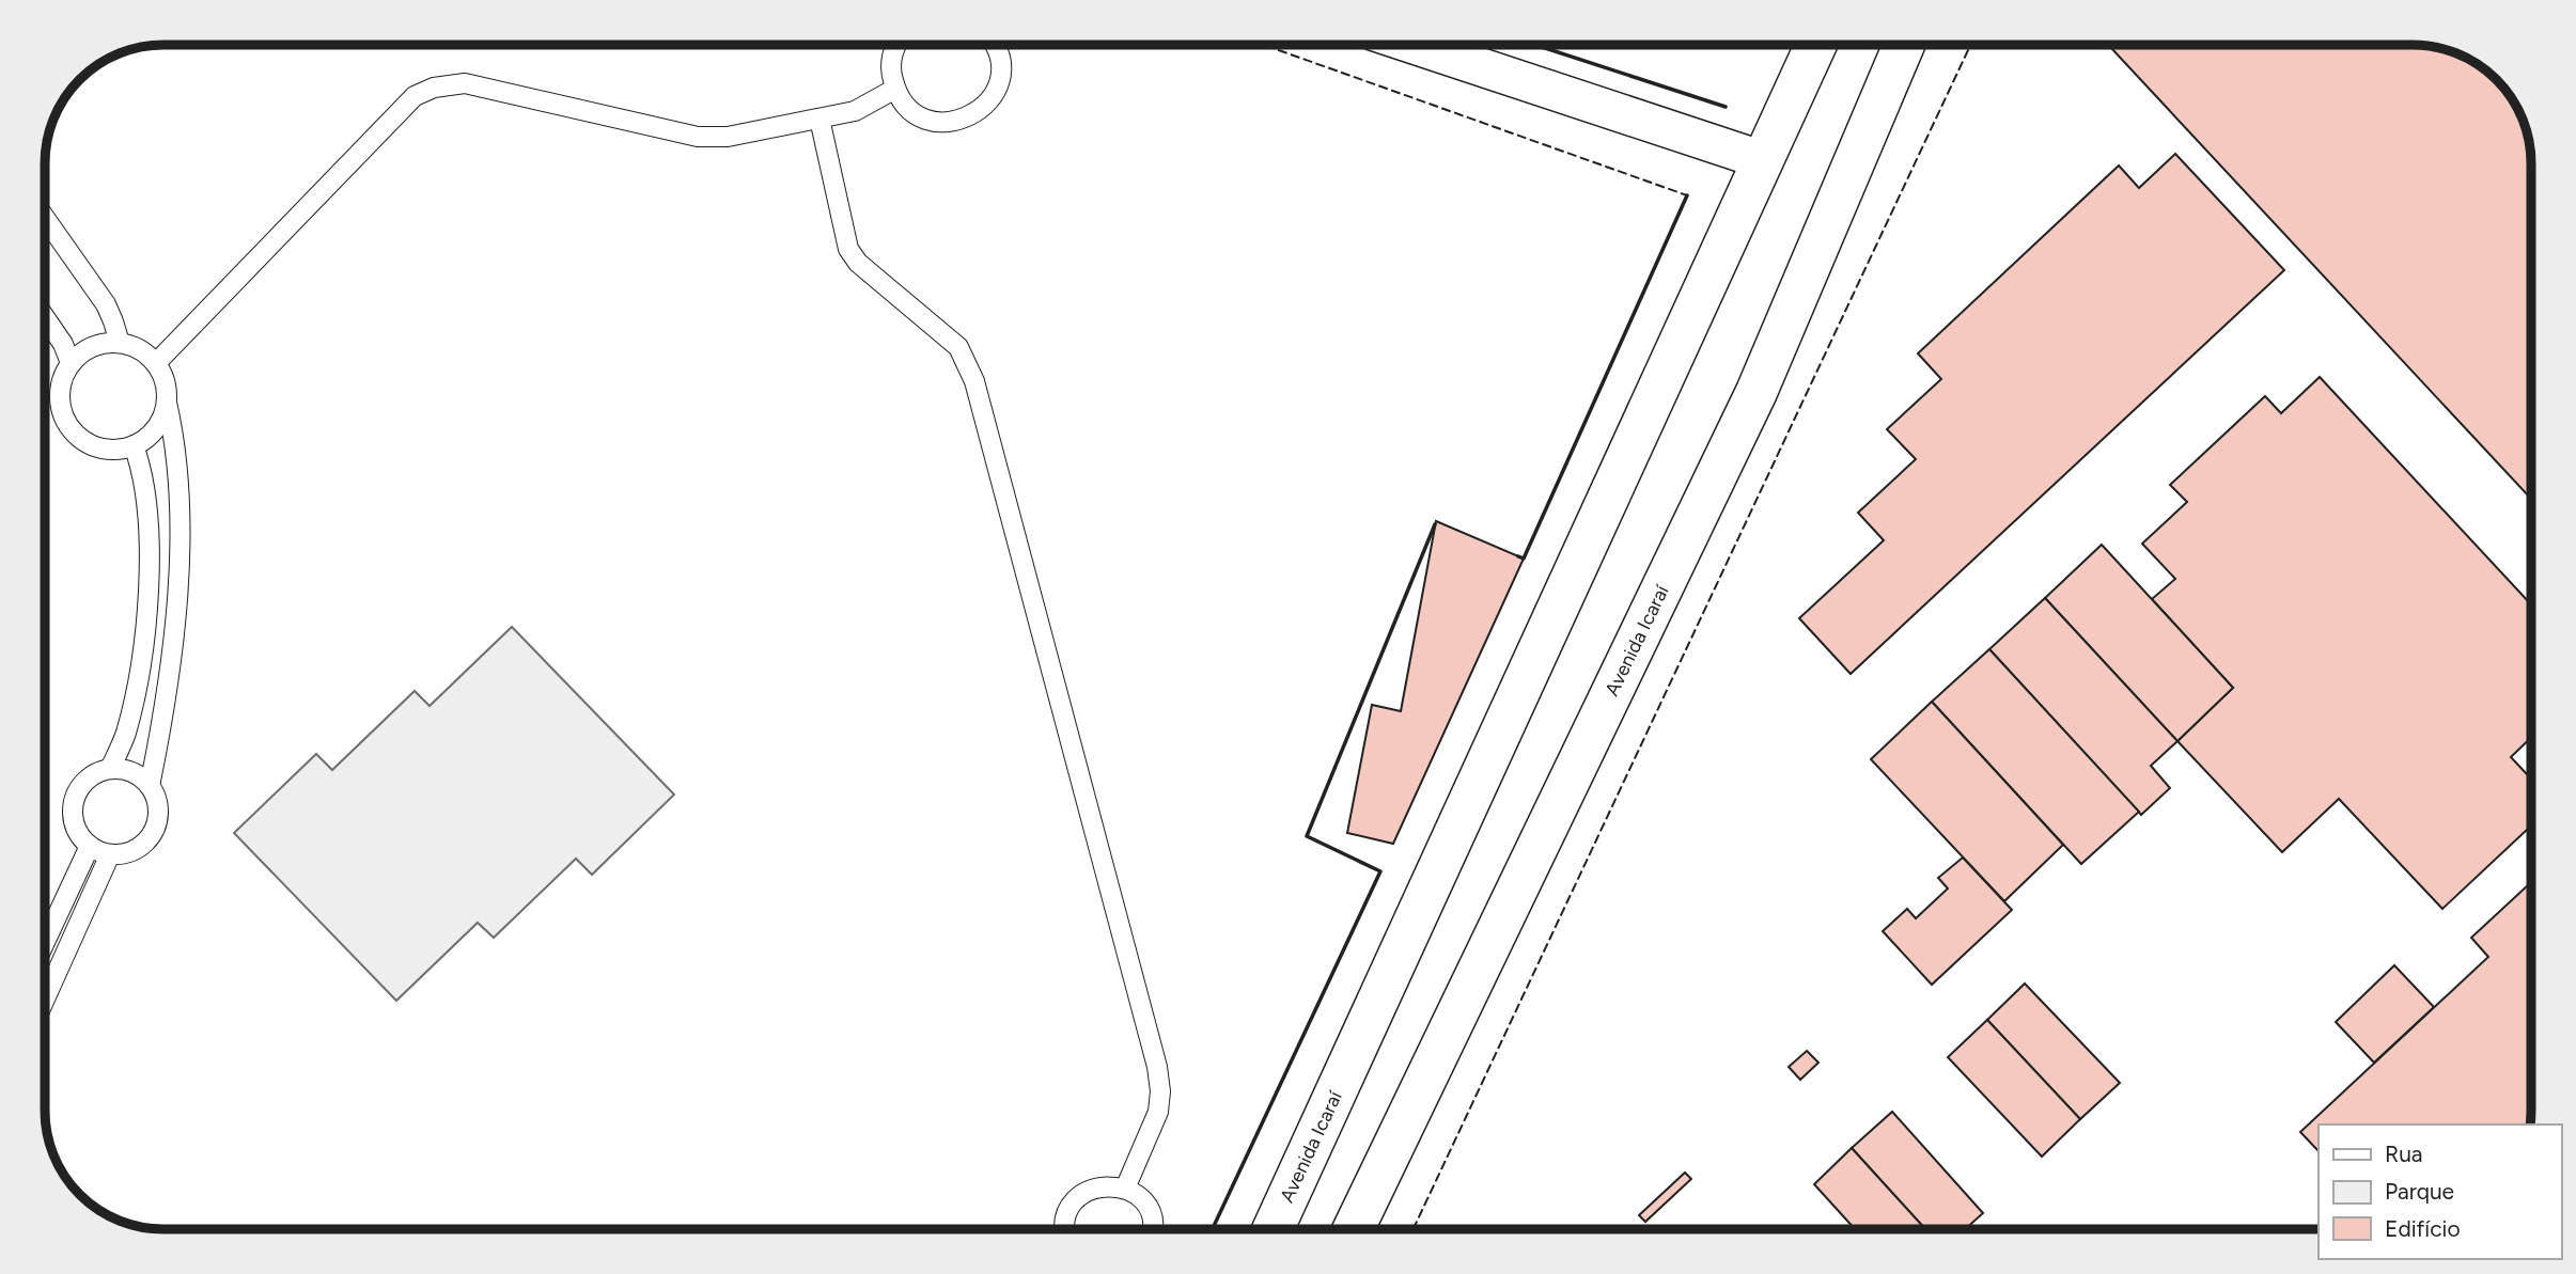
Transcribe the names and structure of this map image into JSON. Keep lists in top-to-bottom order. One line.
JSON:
{"streets":{"main road":["Avenida Icaraí"]},"legend":["Rua","Parque","Edifício"]}
